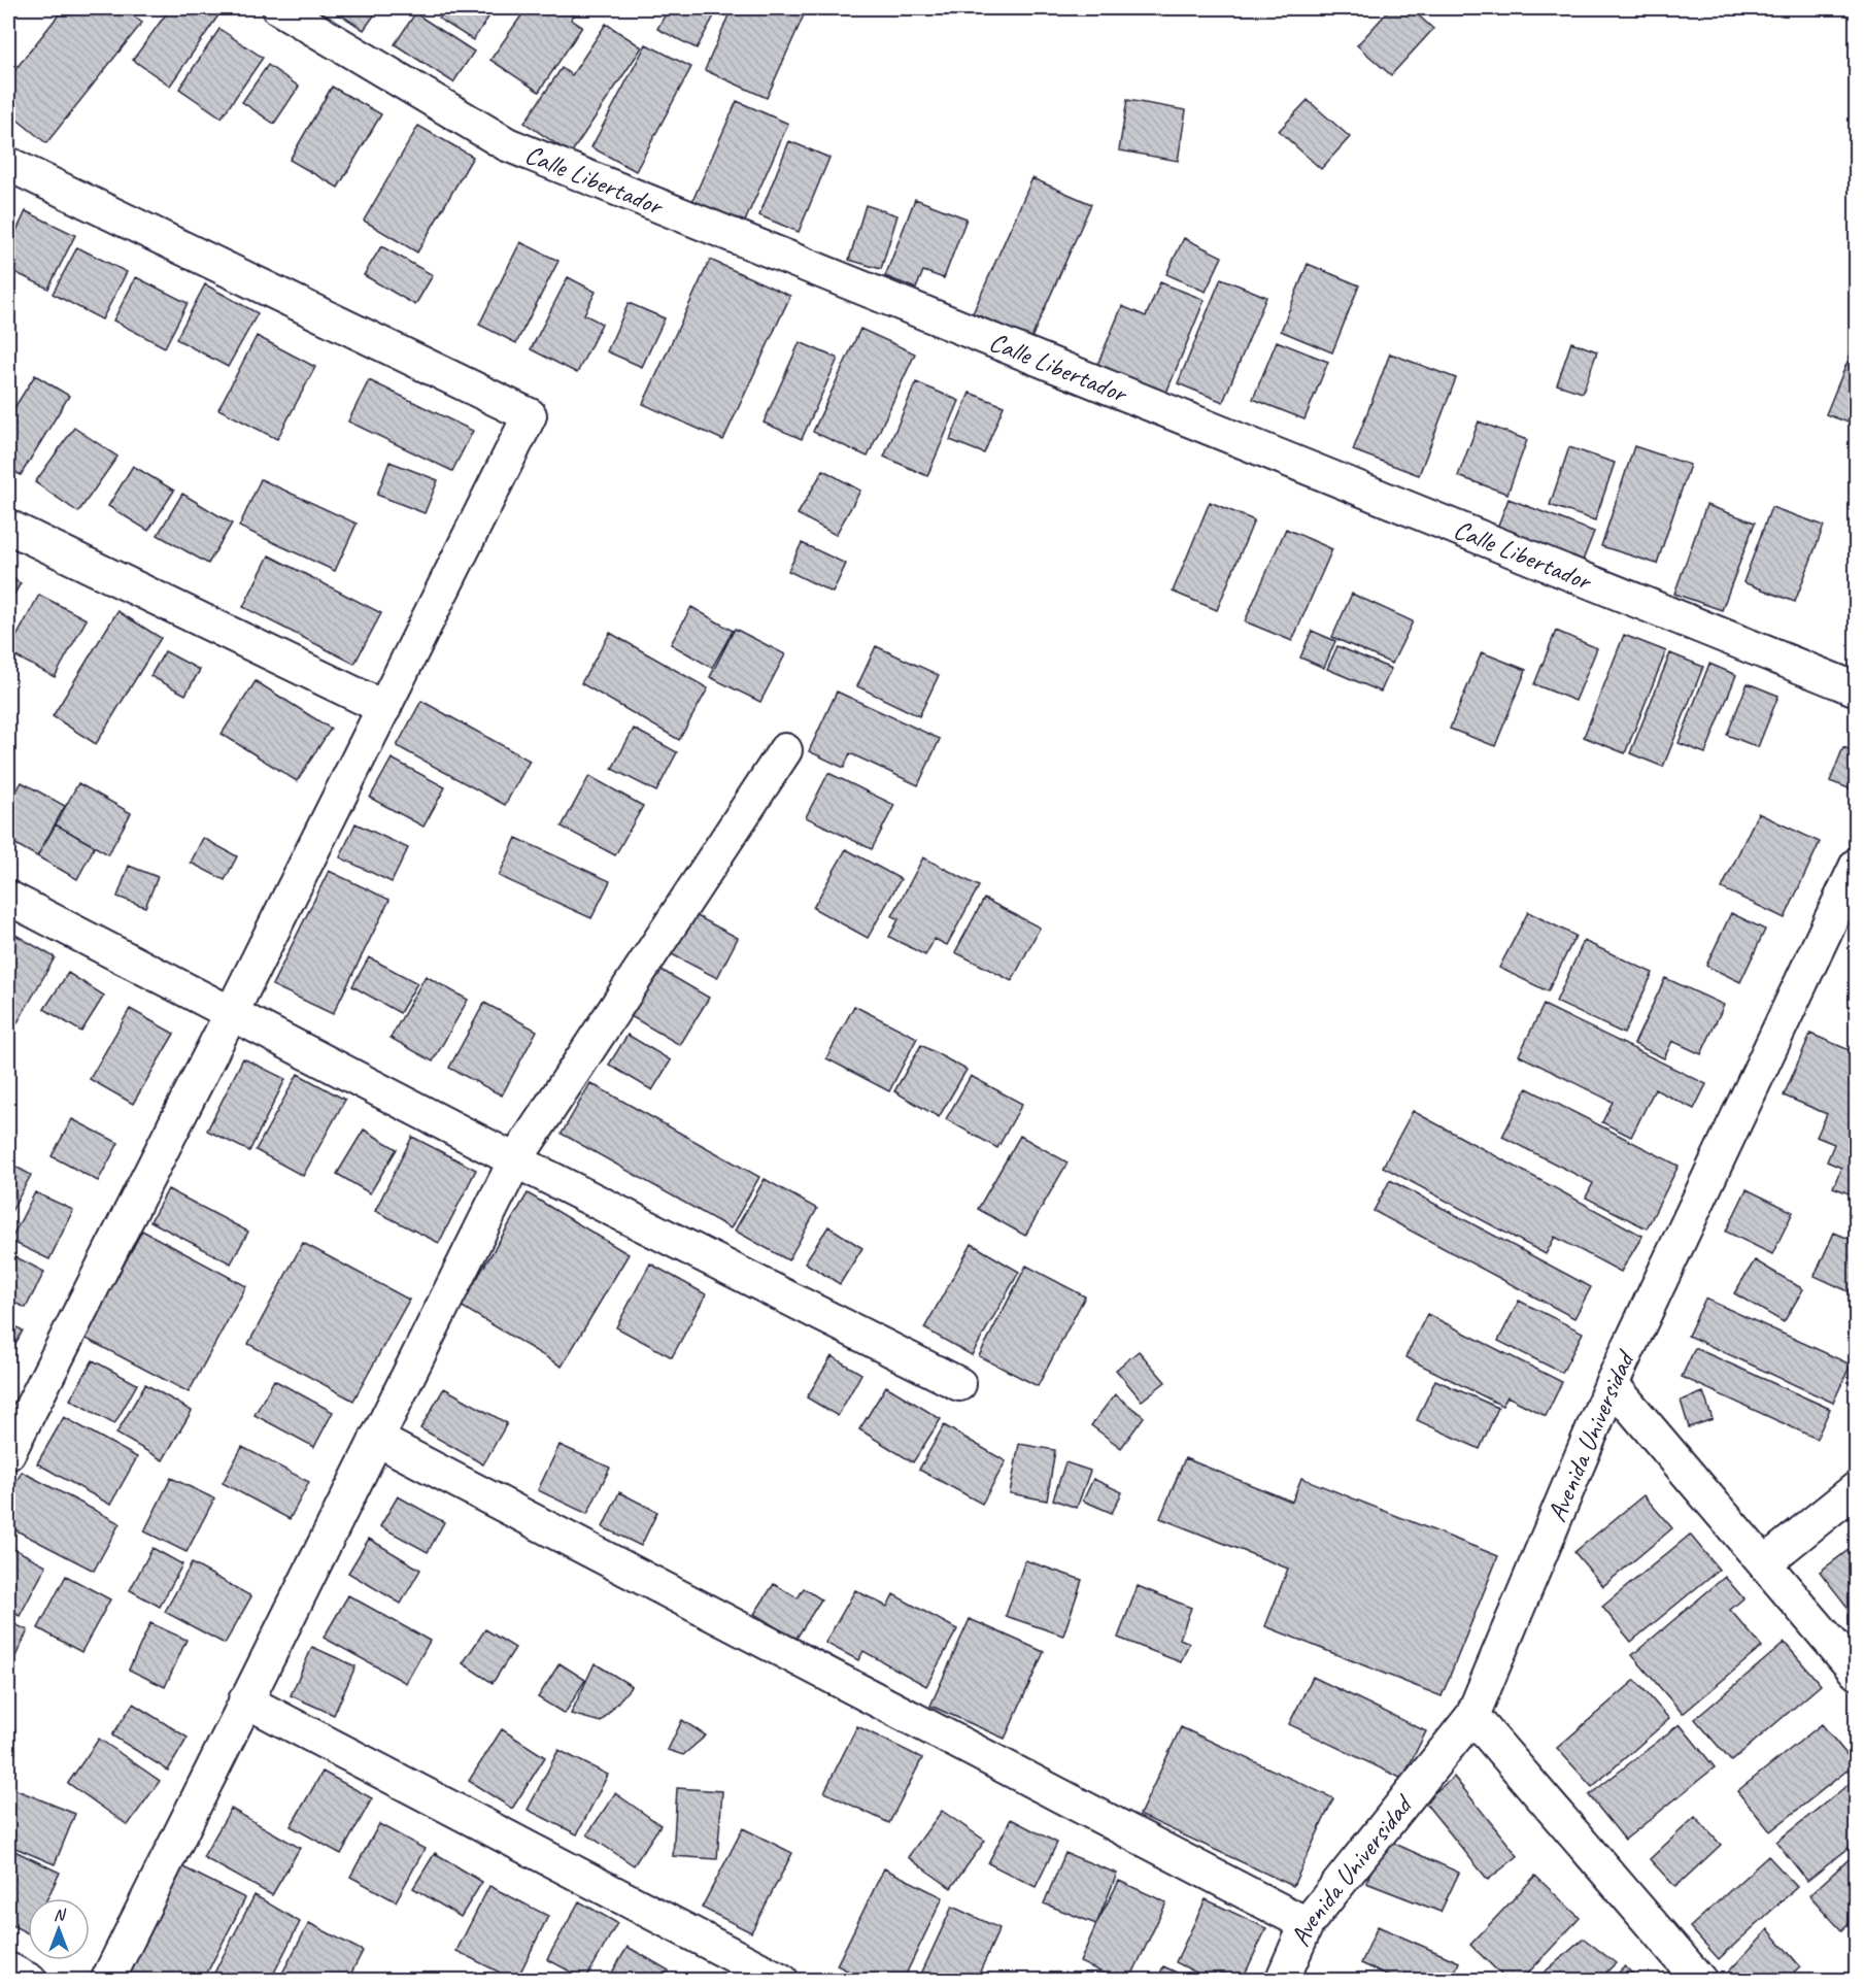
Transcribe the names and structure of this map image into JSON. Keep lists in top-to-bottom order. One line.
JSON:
{"streets":{"street":["Calle Libertador","Avenida Universidad"]},"north":"top"}
